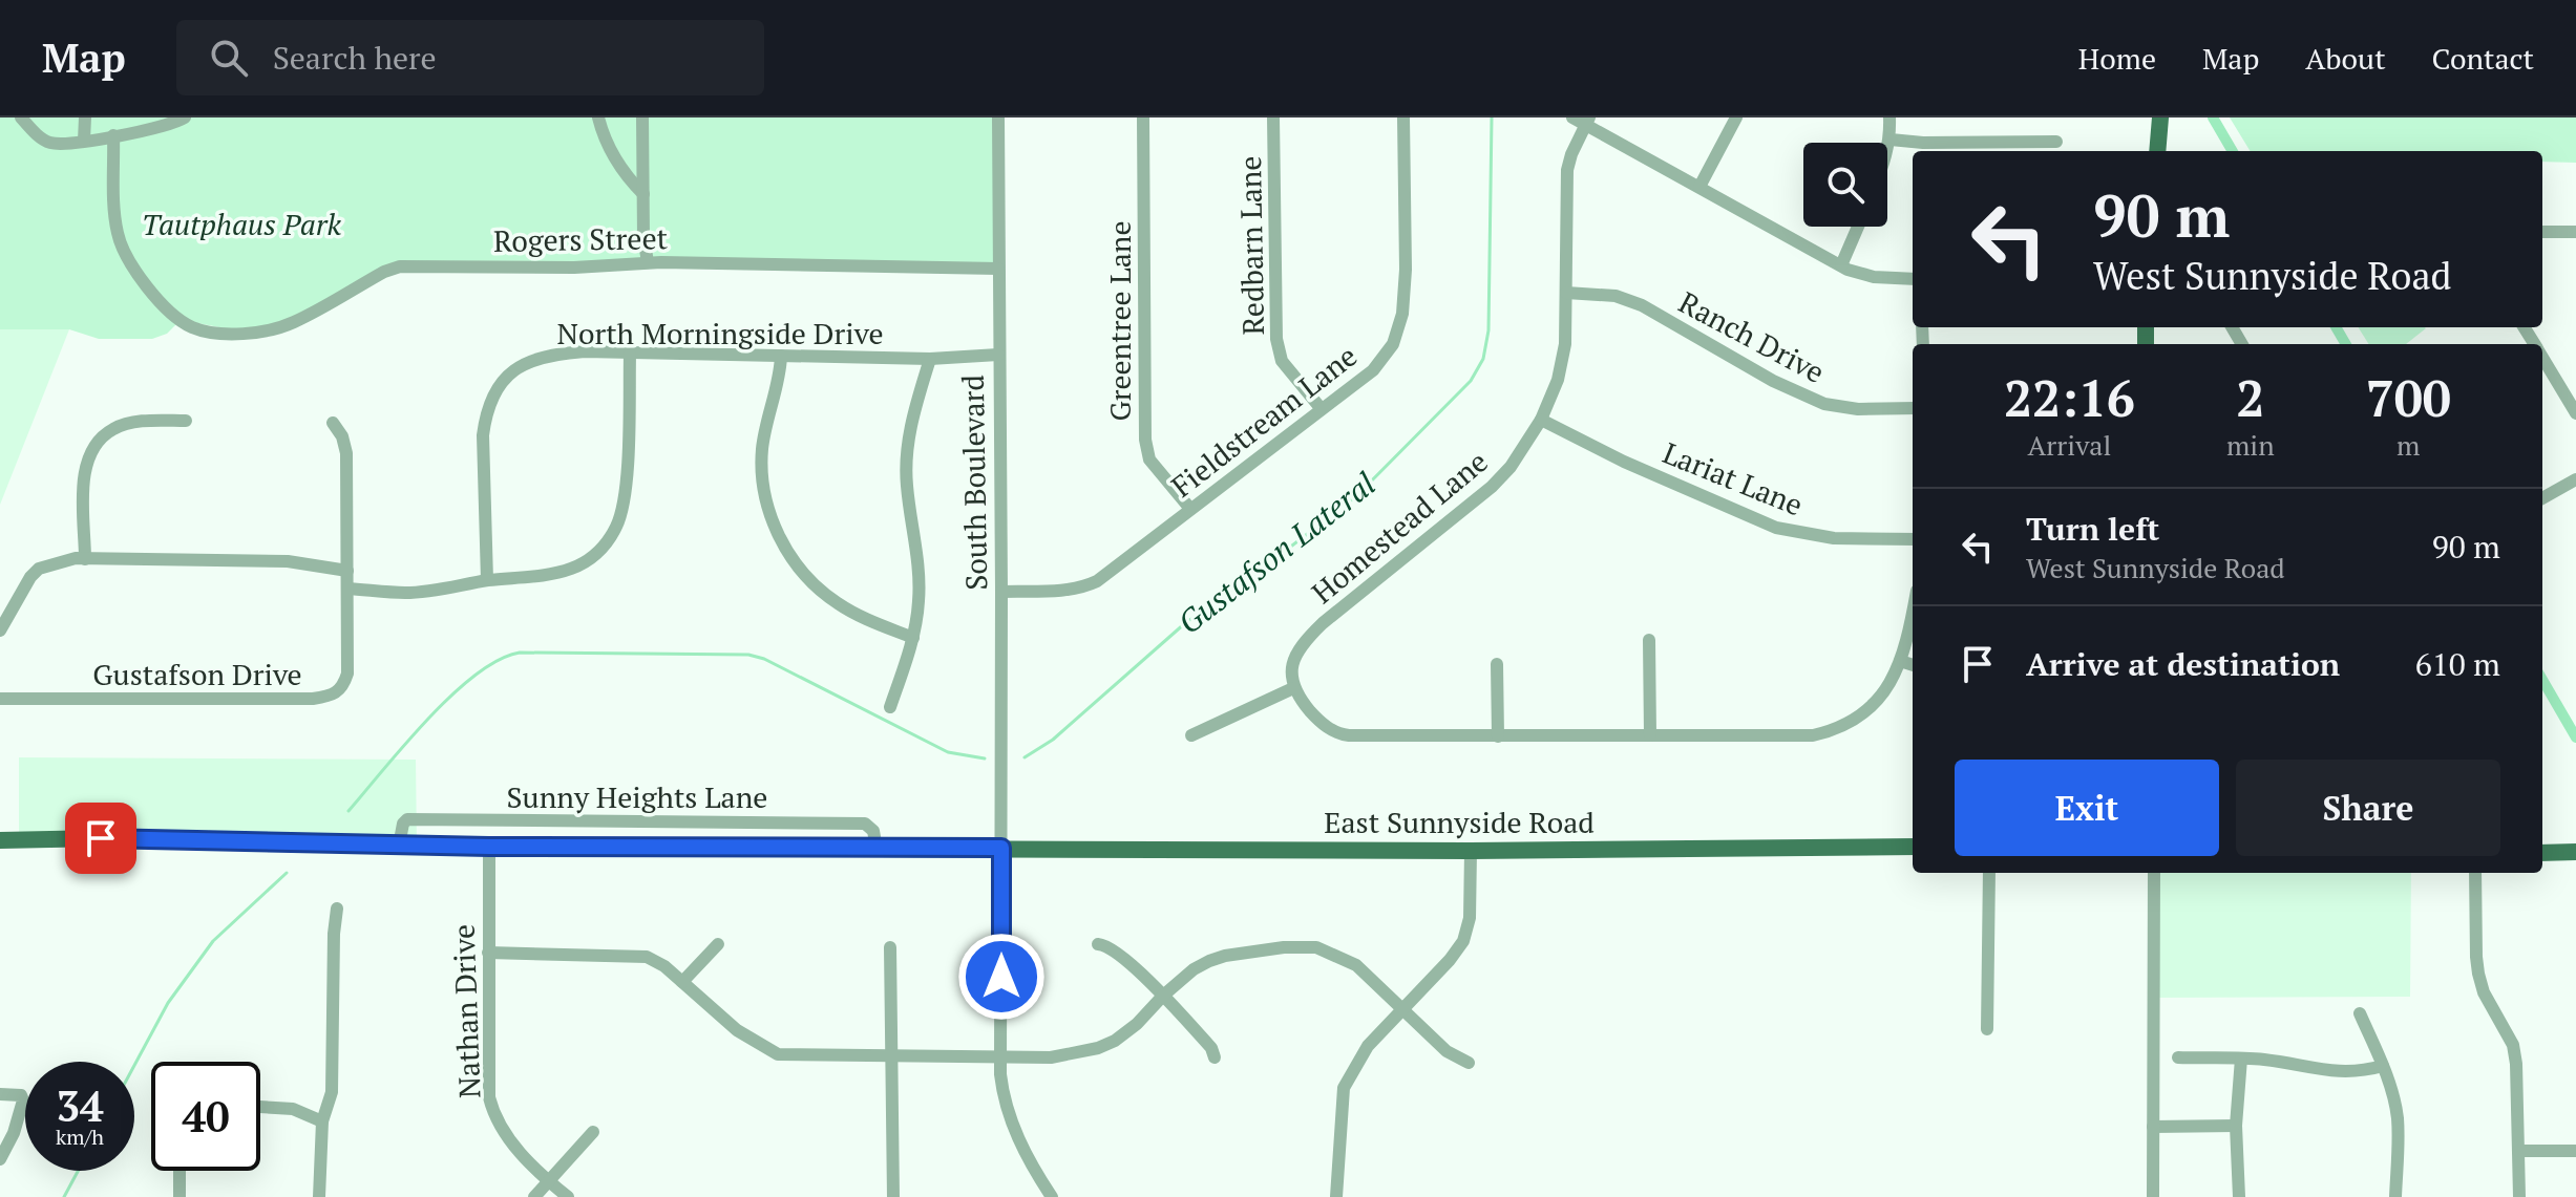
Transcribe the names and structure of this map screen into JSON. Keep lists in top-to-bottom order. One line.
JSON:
{"streets":{"main road":["East Sunnyside Road"],"street":["Rogers Street","Redbarn Lane","Greentree Lane","North Morningside Drive","Ranch Drive","Fieldstream Lane","Lariat Lane","South Boulevard","Homestead Lane","Gustafson Drive","Sunny Heights Lane","Nathan Drive"]},"crossings":[["Rogers Street","South Boulevard"],["Redbarn Lane","Fieldstream Lane"],["Greentree Lane","Fieldstream Lane"],["North Morningside Drive","South Boulevard"],["Ranch Drive","Homestead Lane"],["Fieldstream Lane","South Boulevard"],["Lariat Lane","Homestead Lane"],["South Boulevard","East Sunnyside Road"],["Sunny Heights Lane","East Sunnyside Road"],["East Sunnyside Road","Nathan Drive"]],"water":["Gustafson Lateral"],"parks":["Tautphaus Park"],"page":{"header":"Map","search":"Search here","nav":["Home","Map","About","Contact"],"turn":["90 m","West Sunnyside Road"],"eta":["22:16","Arrival","2","min","700","m"],"list":[{"name":"Turn left","note":"West Sunnyside Road","value":"90 m"},{"name":"Arrive at destination","value":"610 m"}],"buttons":["Exit","Share"],"speed":"34 km/h","limit":"40"}}
